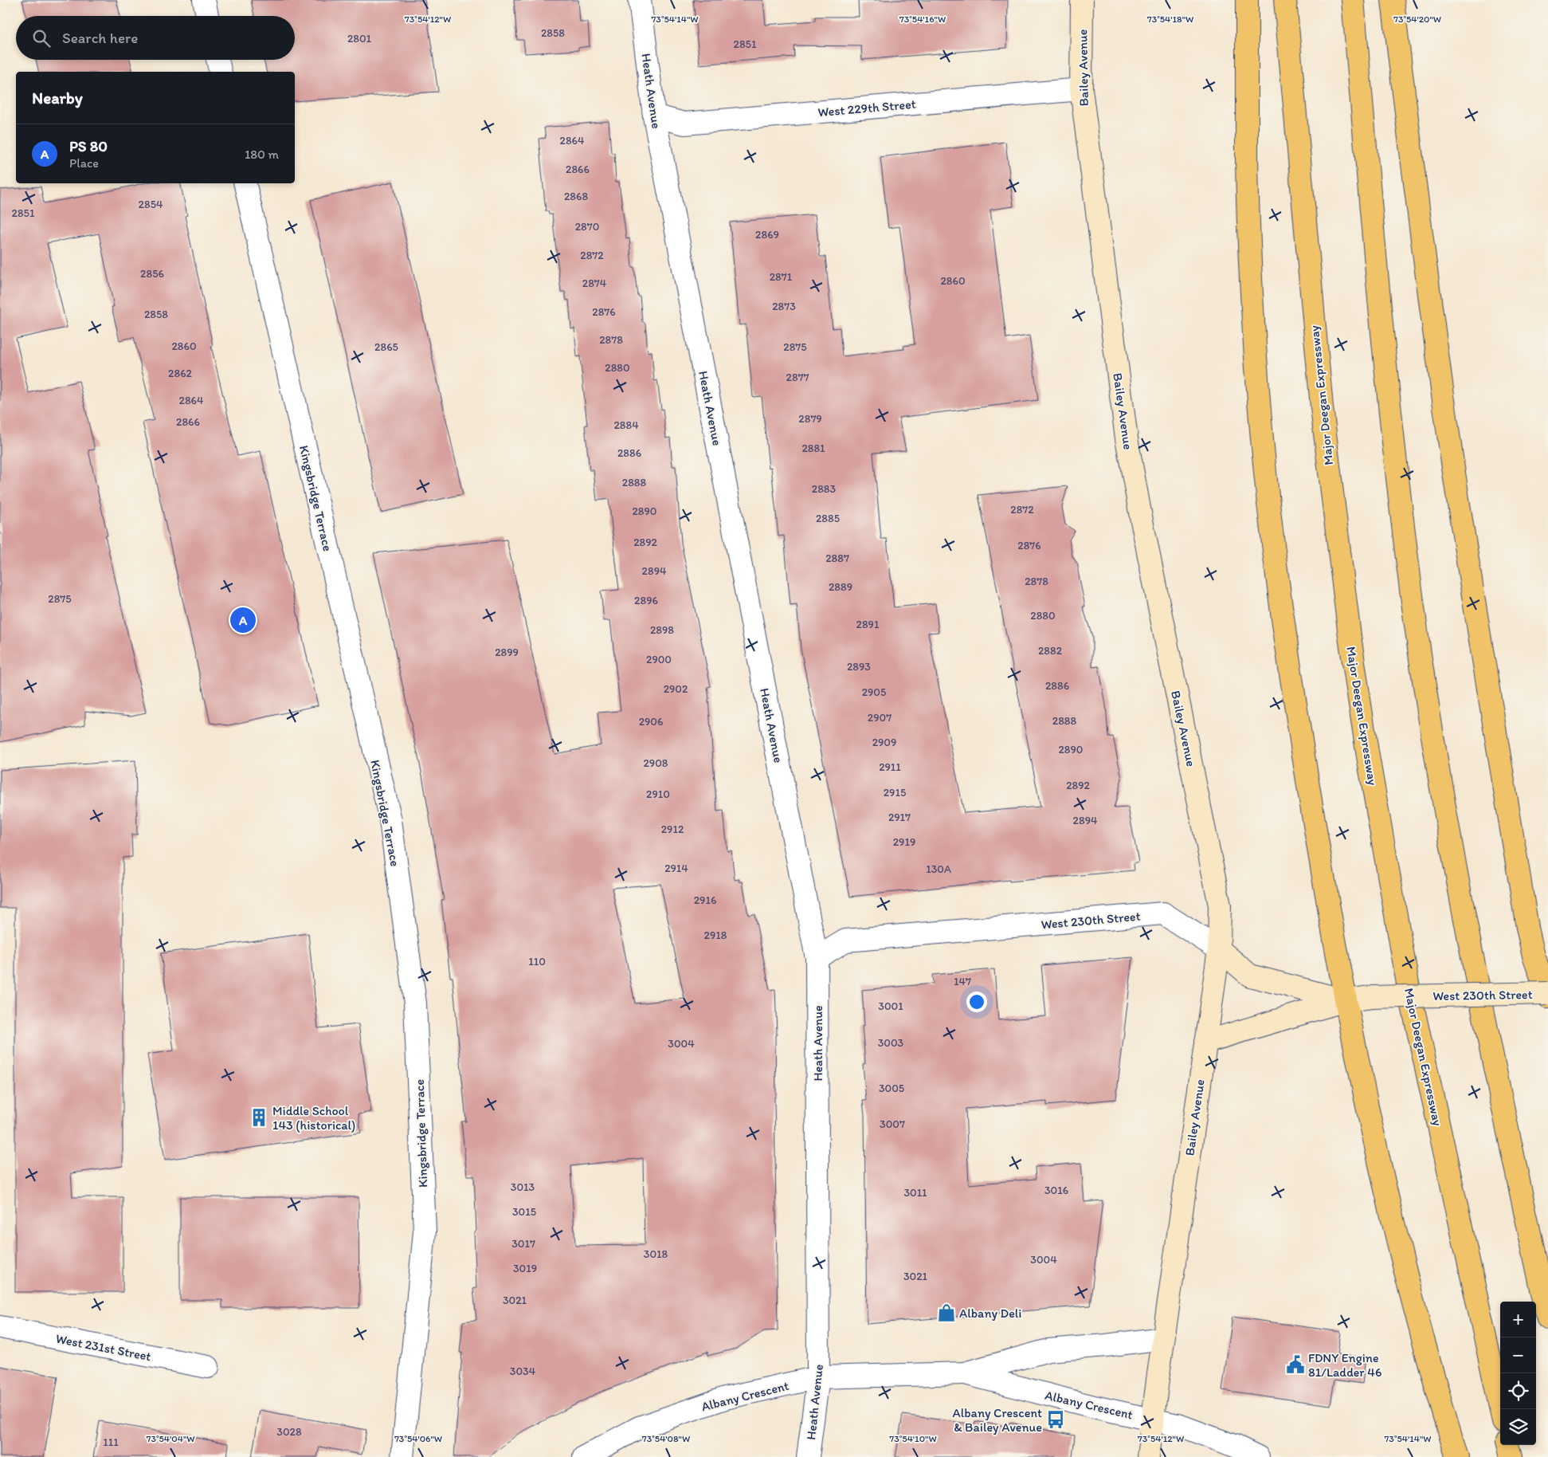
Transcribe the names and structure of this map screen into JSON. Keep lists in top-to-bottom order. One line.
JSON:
{"streets":{"highway":["Major Deegan Expressway"],"main road":["Bailey Avenue","West 230th Street"],"street":["Heath Avenue","West 229th Street","Kingsbridge Terrace","West 231st Street","Albany Crescent"]},"crossings":[["Bailey Avenue","West 229th Street"],["Bailey Avenue","West 230th Street"],["Bailey Avenue","Albany Crescent"],["Heath Avenue","West 229th Street"],["Heath Avenue","West 230th Street"],["Heath Avenue","Albany Crescent"]],"places":{"building":["Middle School 143 (historical)"],"shop":["Albany Deli"],"public building":["FDNY Engine 81/Ladder 46"],"bus stop":["Albany Crescent & Bailey Avenue"]},"house_numbers":["2858","2801","2851","2864","2866","2868","2854","2851","2870","2869","2872","2856","2871","2860","2874","2873","2876","2858","2878","2860","2865","2875","2880","2862","2877","2864","2879","2866","2884","2881","2886","2888","2883","2872","2890","2885","2892","2876","2887","2894","2878","2889","2875","2896","2880","2891","2898","2882","2899","2900","2893","2886","2902","2905","2907","2888","2906","2909","2890","2908","2911","2892","2915","2910","2917","2894","2912","2919","2914","130A","2916","2918","110","147","3001","3003","3004","3005","3007","3013","3016","3011","3015","3017","3018","3004","3019","3021","3021","3034","3028","111"],"page":{"search":"Search here","heading":"Nearby","list":[{"mark":"A","name":"PS 80","note":"Place","value":"180 m"}],"pins":"A","map_buttons":["+","−"]},"coordinates":["73°54'12\"W","73°54'14\"W","73°54'16\"W","73°54'18\"W","73°54'20\"W","73°54'04\"W","73°54'06\"W","73°54'08\"W","73°54'10\"W"]}
